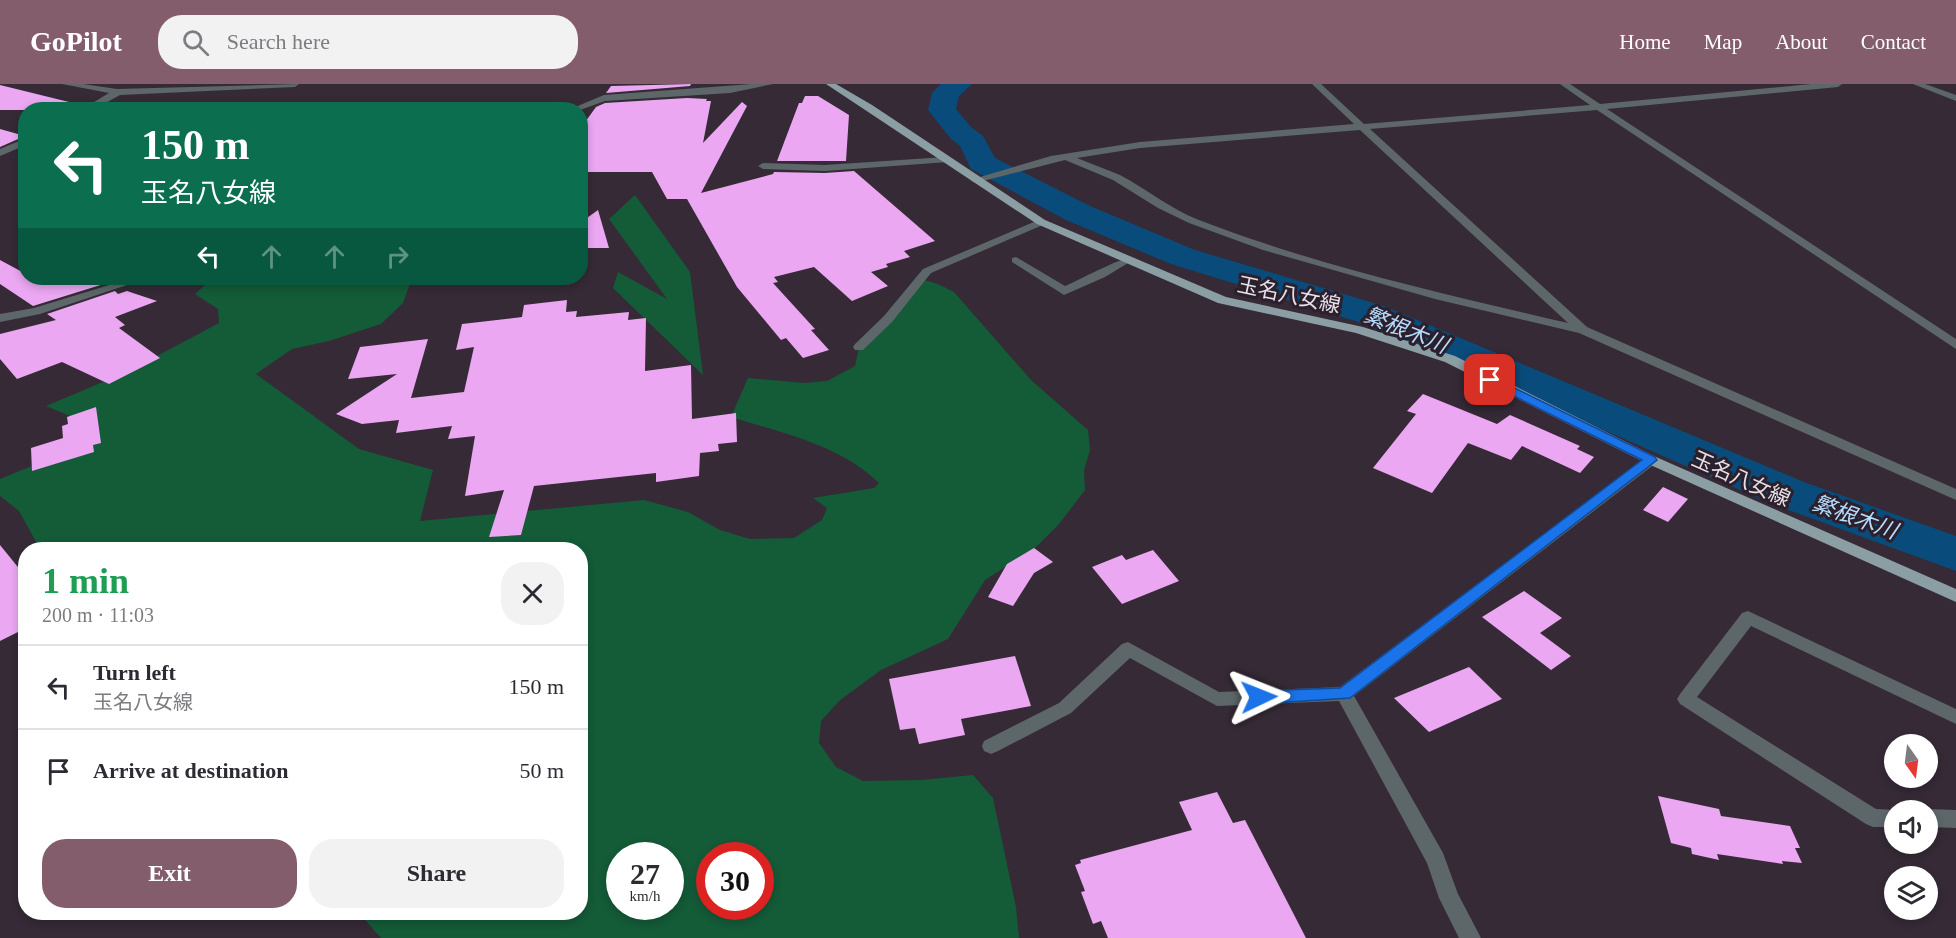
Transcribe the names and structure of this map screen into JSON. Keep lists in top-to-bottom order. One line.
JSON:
{"streets":{"main road":["玉名八女線"]},"water":["繁根木川"],"north":"bottom","page":{"header":"GoPilot","search":"Search here","nav":["Home","Map","About","Contact"],"turn":["150 m","玉名八女線"],"heading":["1 min","200 m · 11:03"],"list":[{"name":"Turn left","note":"玉名八女線","value":"150 m"},{"name":"Arrive at destination","value":"50 m"}],"buttons":["Exit","Share"],"speed":"27 km/h","limit":"30"}}
